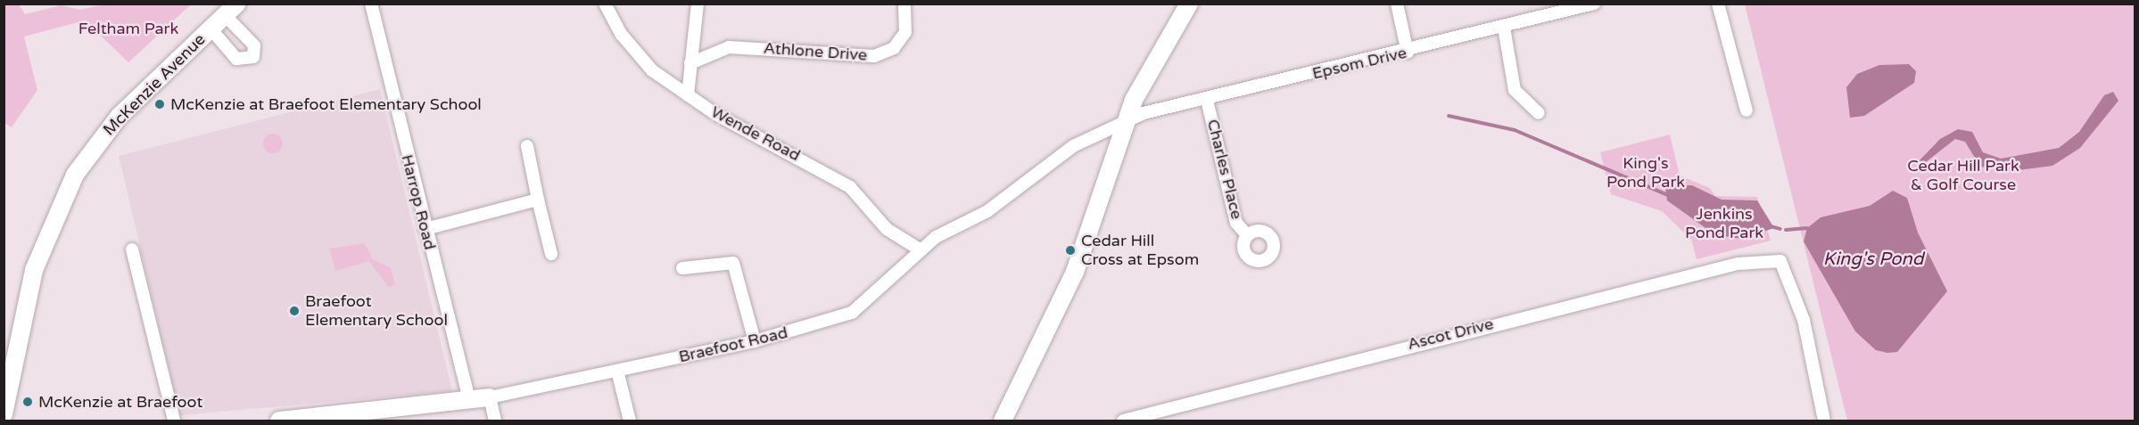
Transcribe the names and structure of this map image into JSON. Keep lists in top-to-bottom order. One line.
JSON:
{"streets":{"main road":["McKenzie Avenue","Braefoot Road"],"street":["Athlone Drive","Epsom Drive","Wende Road","Charles Place","Harrop Road","Ascot Drive"]},"crossings":[["Epsom Drive","Charles Place"],["Epsom Drive","Braefoot Road"],["Wende Road","Braefoot Road"],["Harrop Road","Braefoot Road"]],"water":["King's Pond"],"parks":["Feltham Park","King's Pond Park","Cedar Hill Park & Golf Course","Jenkins Pond Park"],"places":["McKenzie at Braefoot Elementary School","Cedar Hill Cross at Epsom","Braefoot Elementary School","McKenzie at Braefoot"]}
